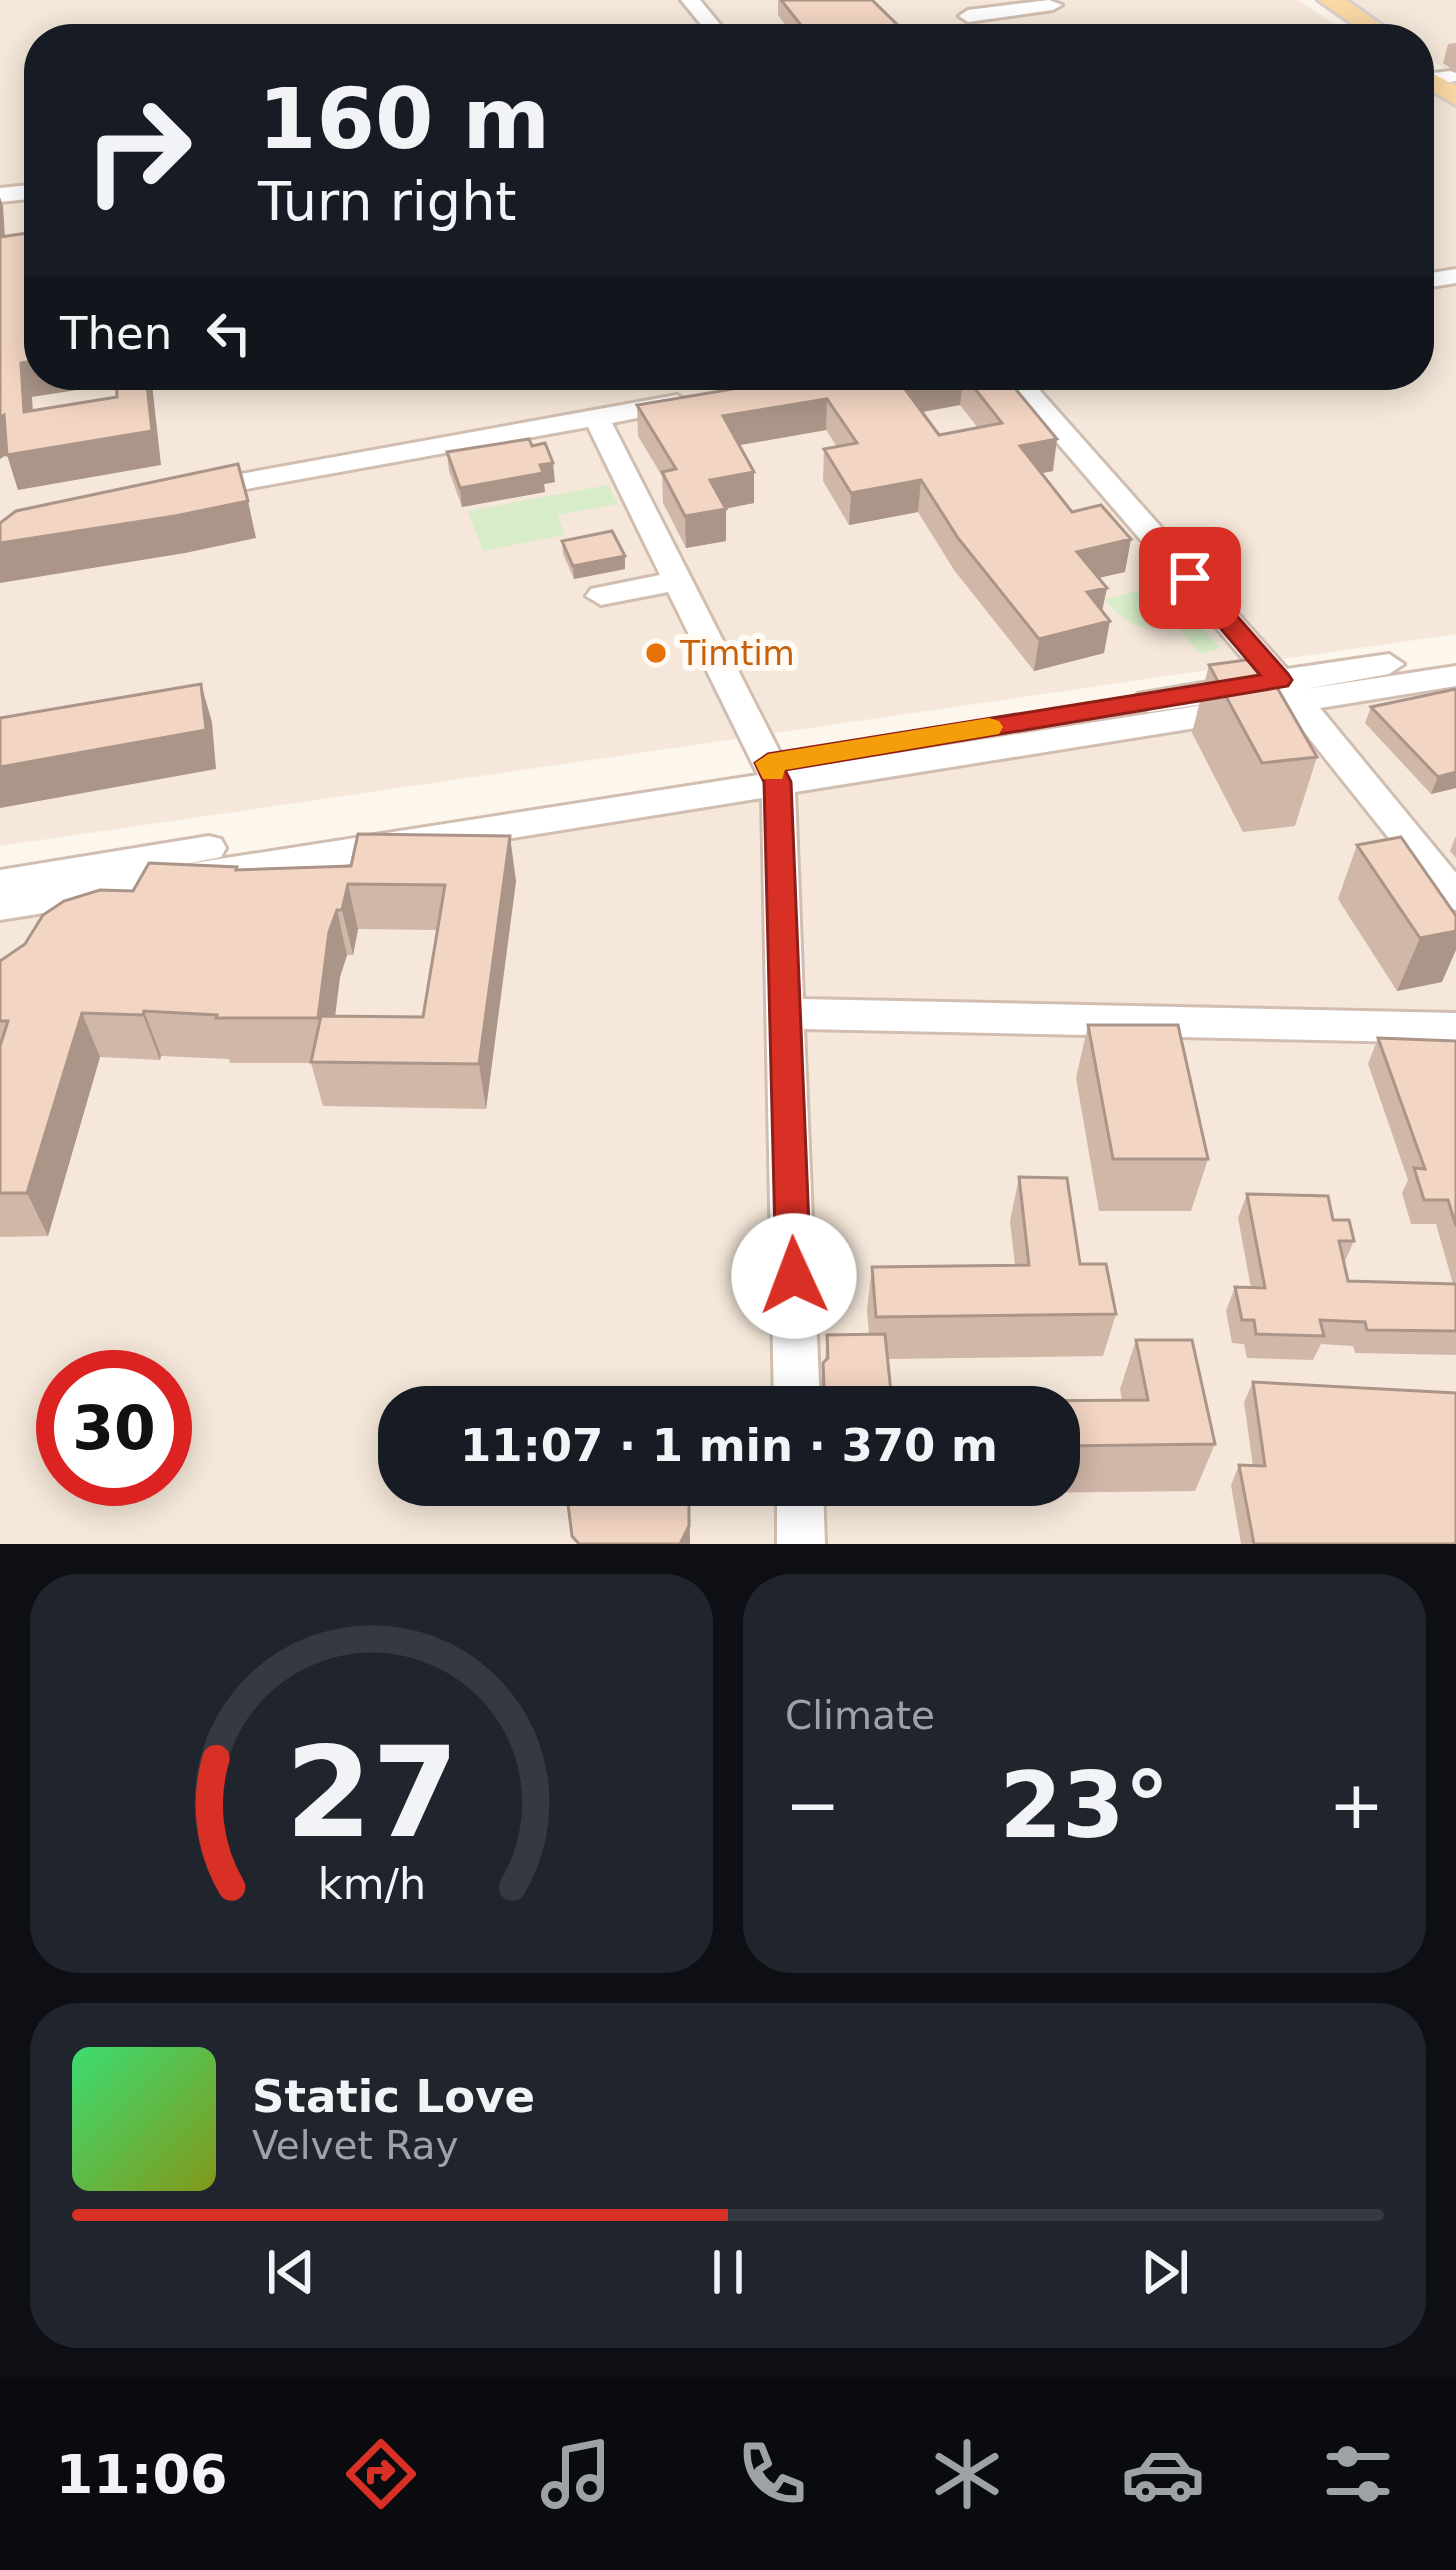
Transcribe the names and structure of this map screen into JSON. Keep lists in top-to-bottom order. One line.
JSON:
{"places":["Timtim"],"page":{"turn":["160 m","Turn right"],"then":"Then","limit":"30","trip":"11:07 · 1 min · 370 m","tile":"Climate","heat":["−","23°","+"],"song":["Static Love","Velvet Ray"],"tabs":"11:06","gauge":["27","km/h"]}}
